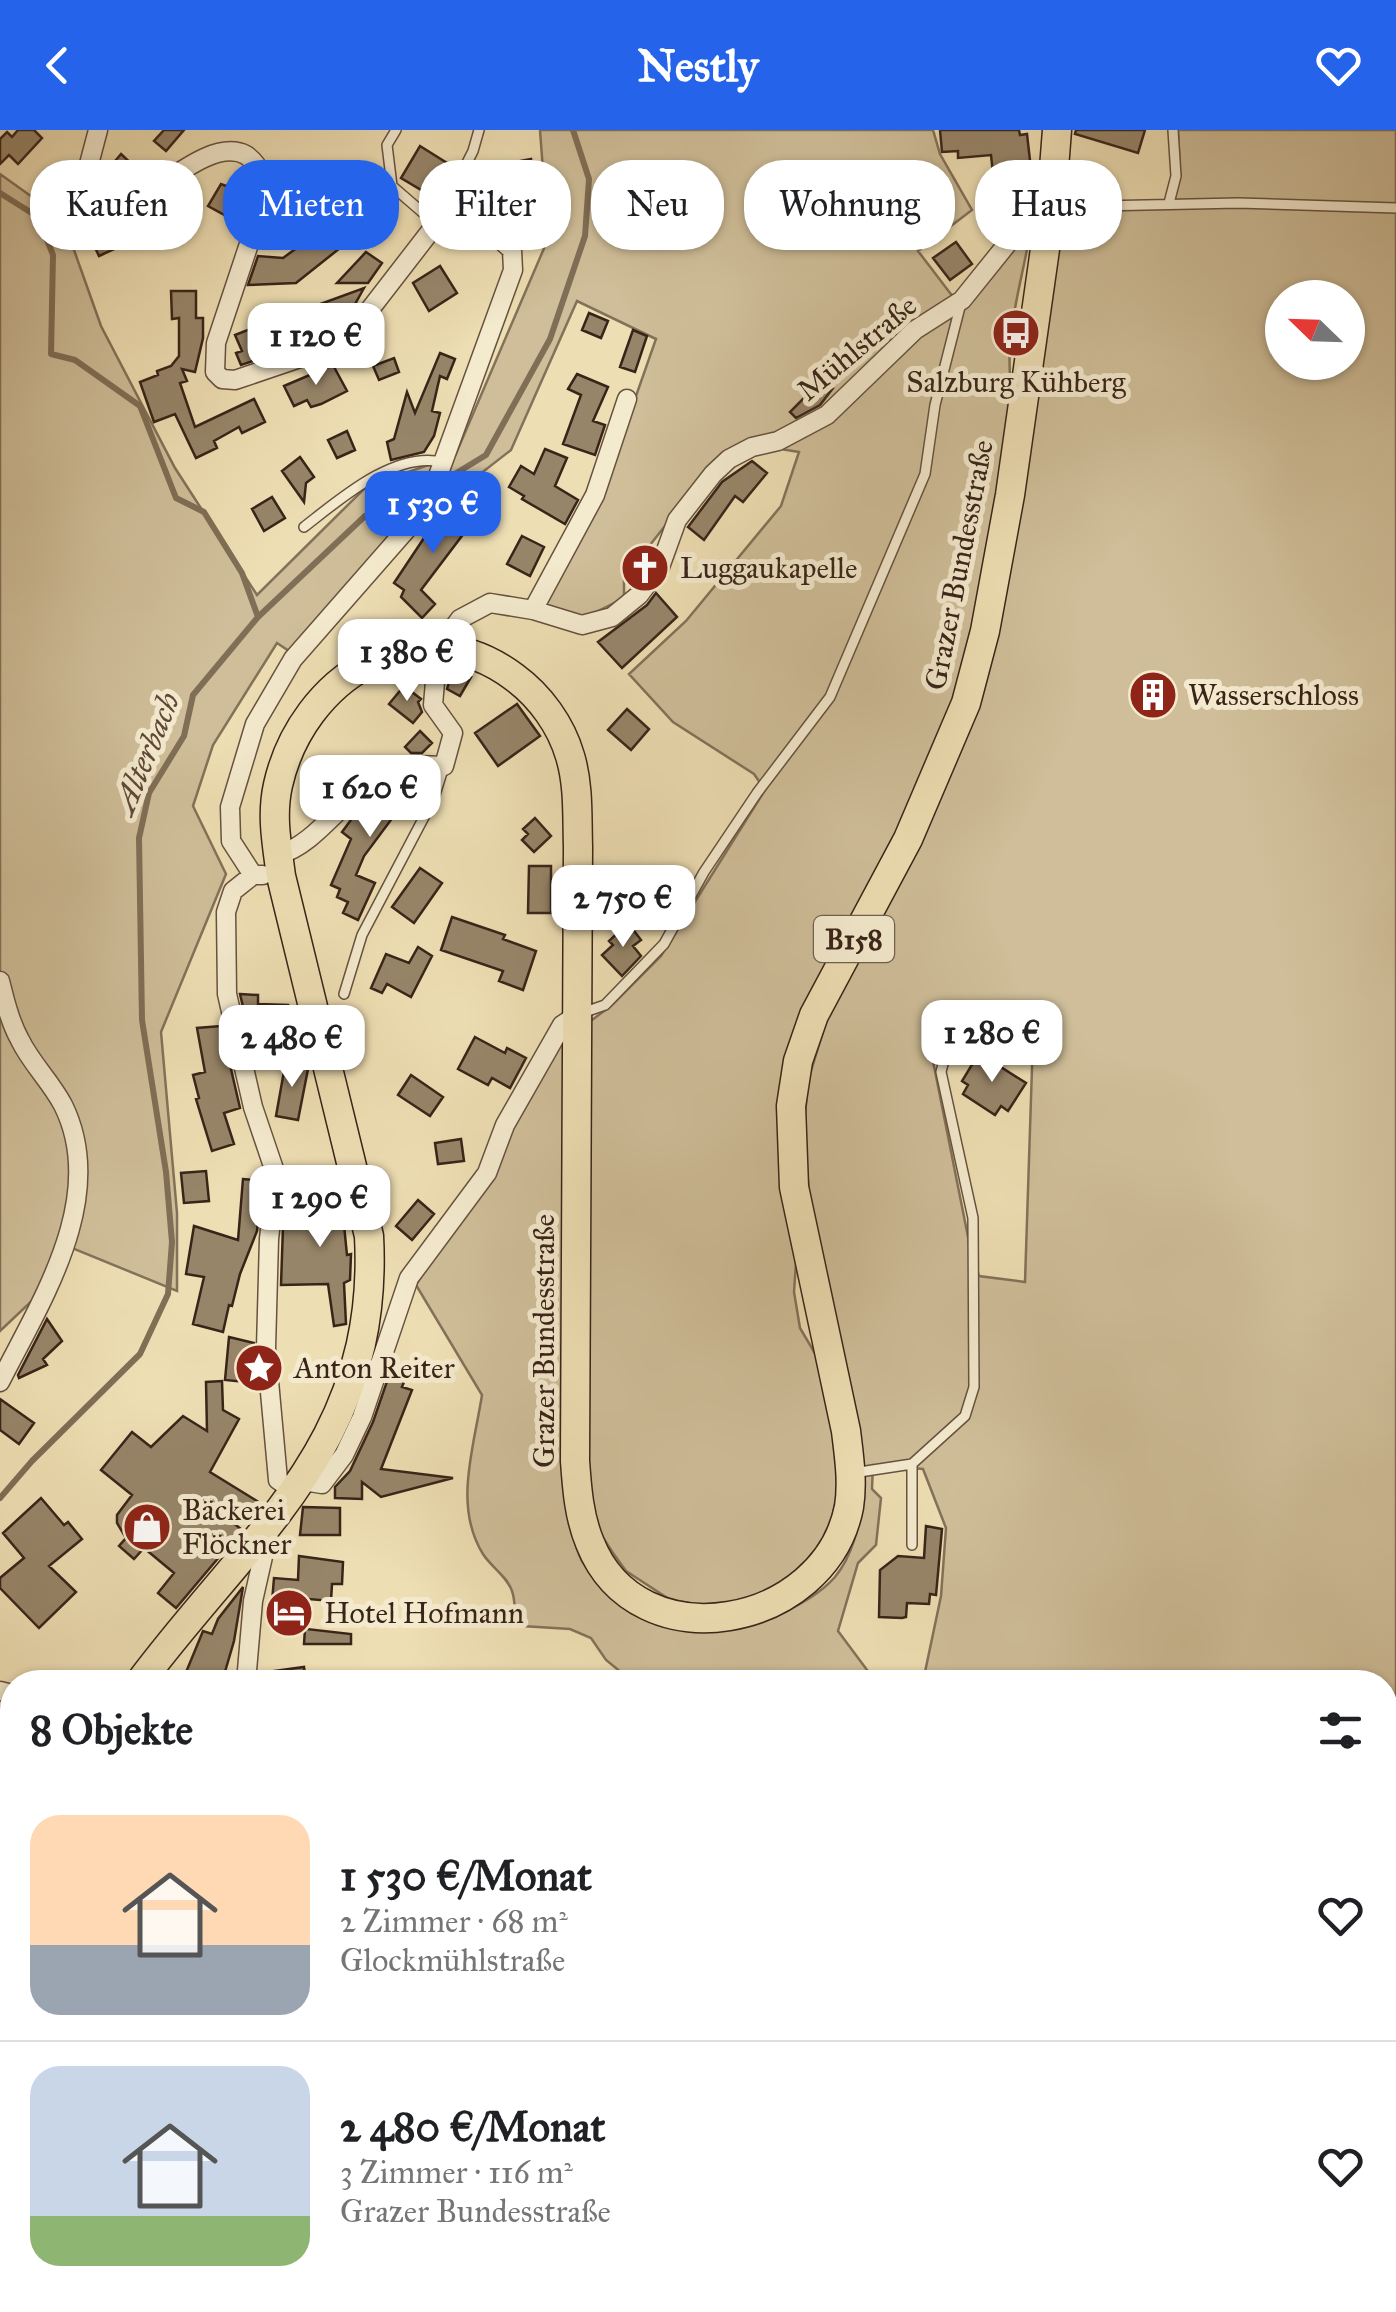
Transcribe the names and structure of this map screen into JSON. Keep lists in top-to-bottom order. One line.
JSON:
{"streets":{"main road":["Grazer Bundesstraße","B158"],"street":["Mühlstraße"]},"crossings":[["Mühlstraße","Grazer Bundesstraße"]],"water":["Alterbach"],"places":{"bus stop":["Salzburg Kühberg"],"church":["Luggaukapelle"],"building":["Wasserschloss"],"place":["Anton Reiter"],"shop":["Bäckerei Flöckner"],"hotel":["Hotel Hofmann"]},"north":"top left","page":{"header":"Nestly","chip":["Kaufen","Mieten","Filter","Neu","Wohnung","Haus"],"price":["1 120 €","1 530 €","1 380 €","1 620 €","2 750 €","1 280 €","2 480 €","1 290 €"],"heading":"8 Objekte","list":[{"name":"1 530 €/Monat","note":"2 Zimmer · 68 m² · Glockmühlstraße"},{"name":"2 480 €/Monat","note":"3 Zimmer · 116 m² · Grazer Bundesstraße"}]}}
